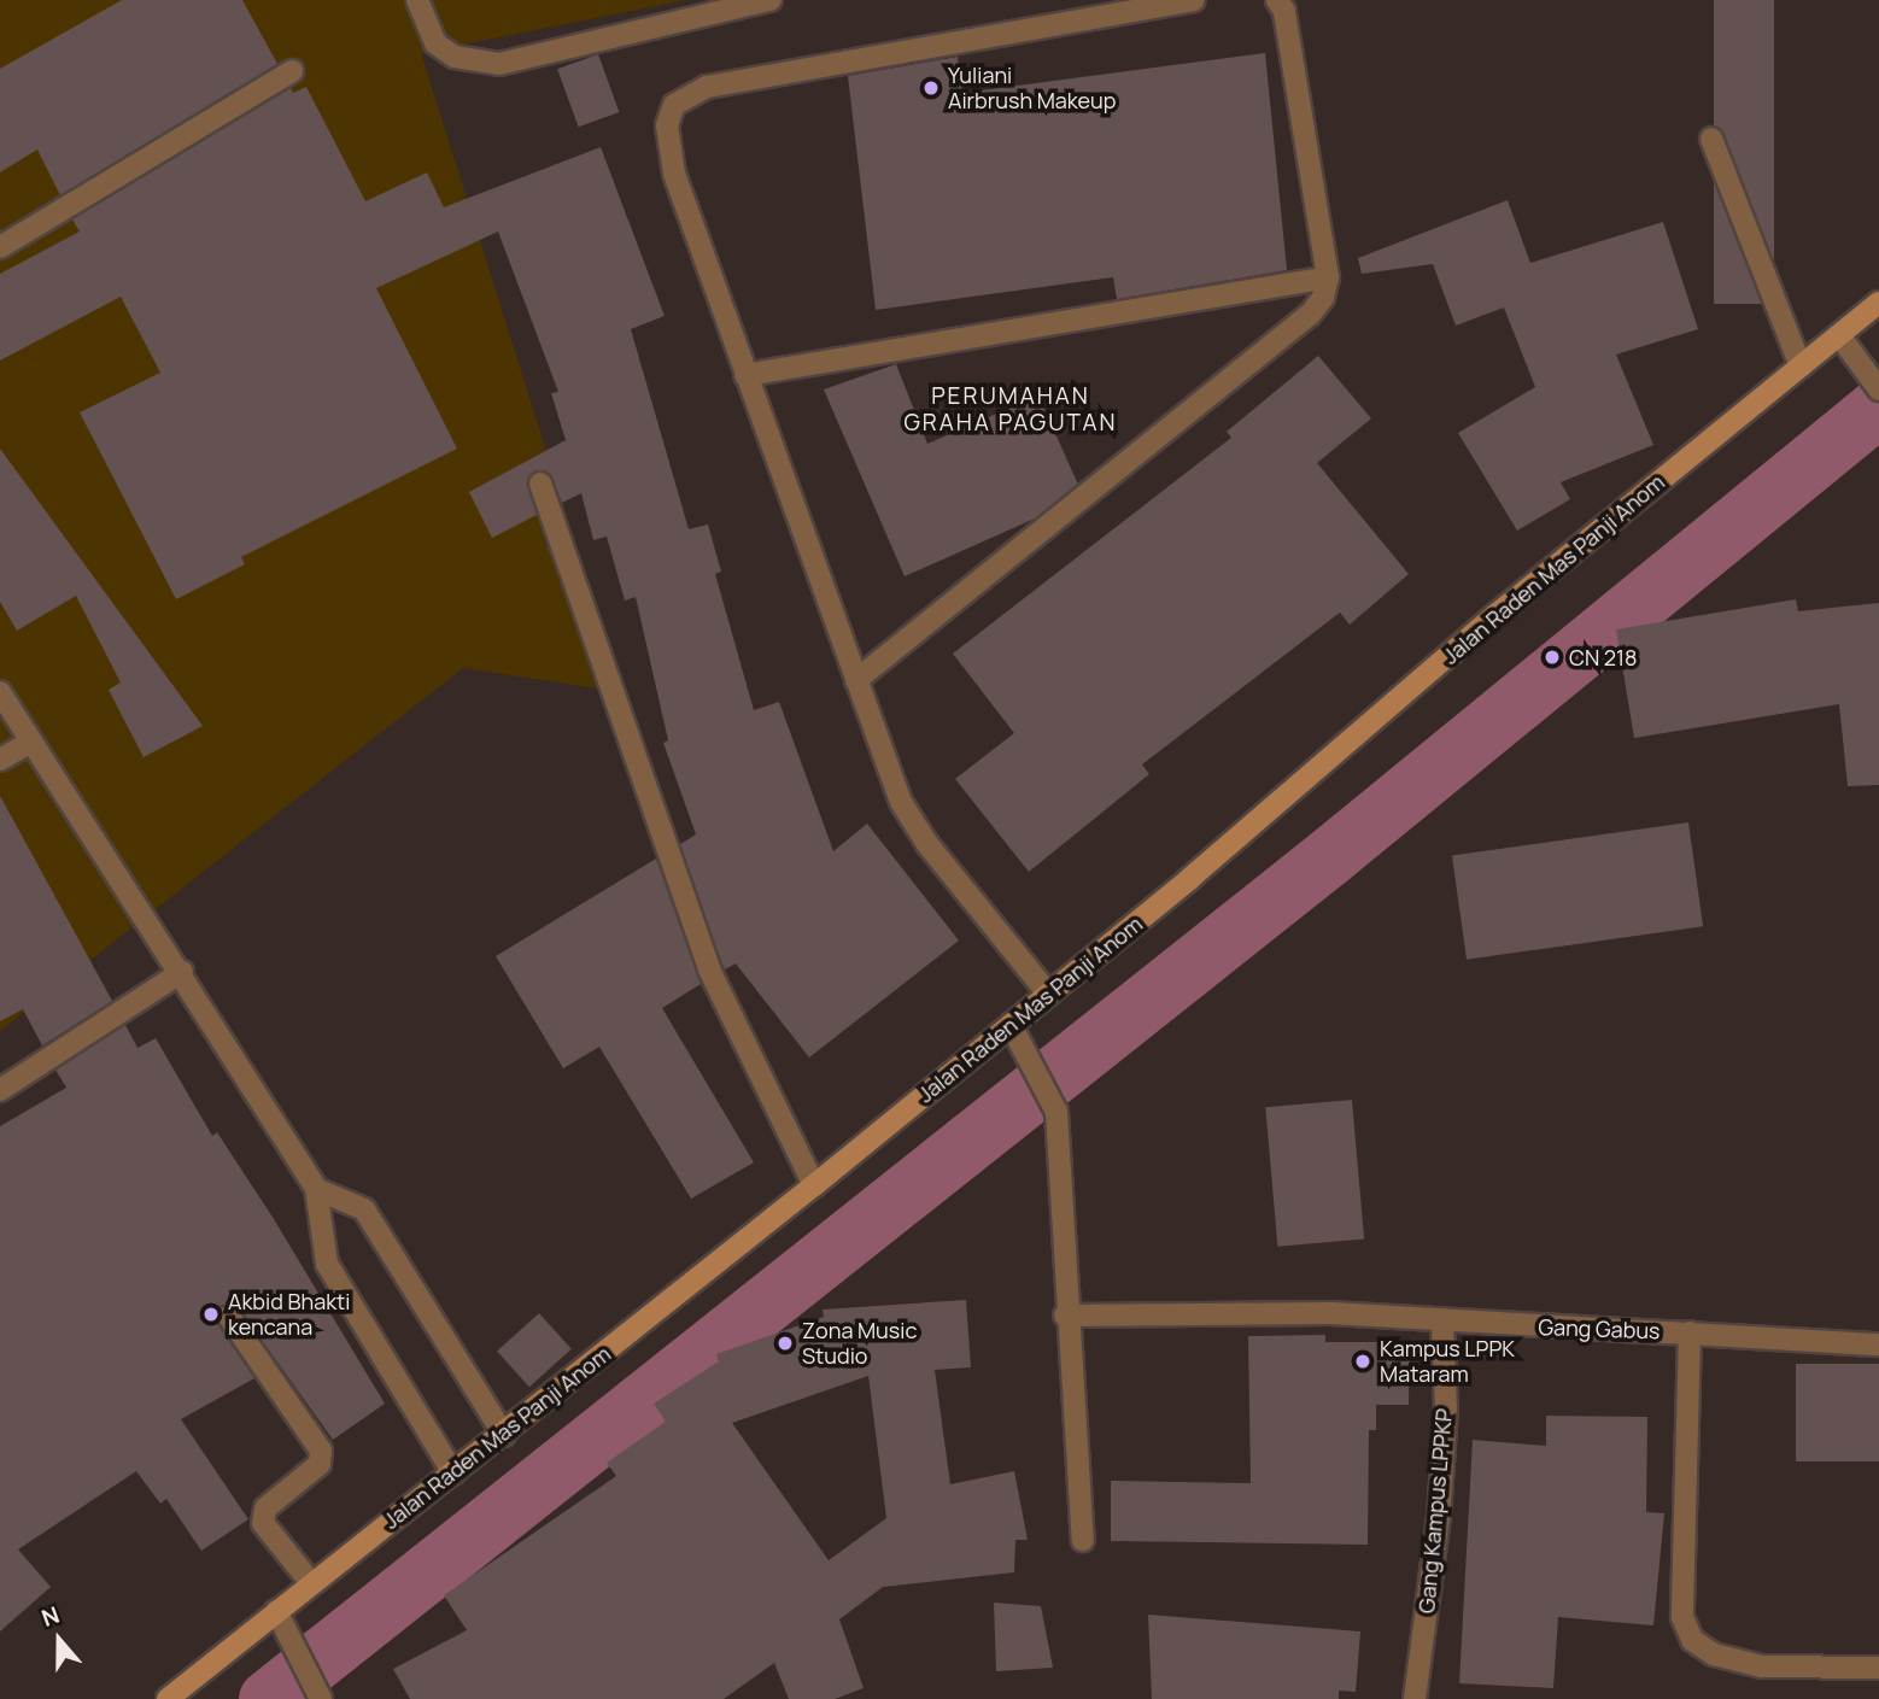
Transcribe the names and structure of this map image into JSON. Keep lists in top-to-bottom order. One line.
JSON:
{"streets":{"street":["Jalan Raden Mas Panji Anom","Gang Gabus","Gang Kampus LPPKP"]},"crossings":[["Gang Gabus","Gang Kampus LPPKP"]],"districts":["PERUMAHAN GRAHA PAGUTAN"],"places":["Yuliani Airbrush Makeup","CN 218","Akbid Bhakti kencana","Zona Music Studio","Kampus LPPK Mataram"],"north":"top"}
